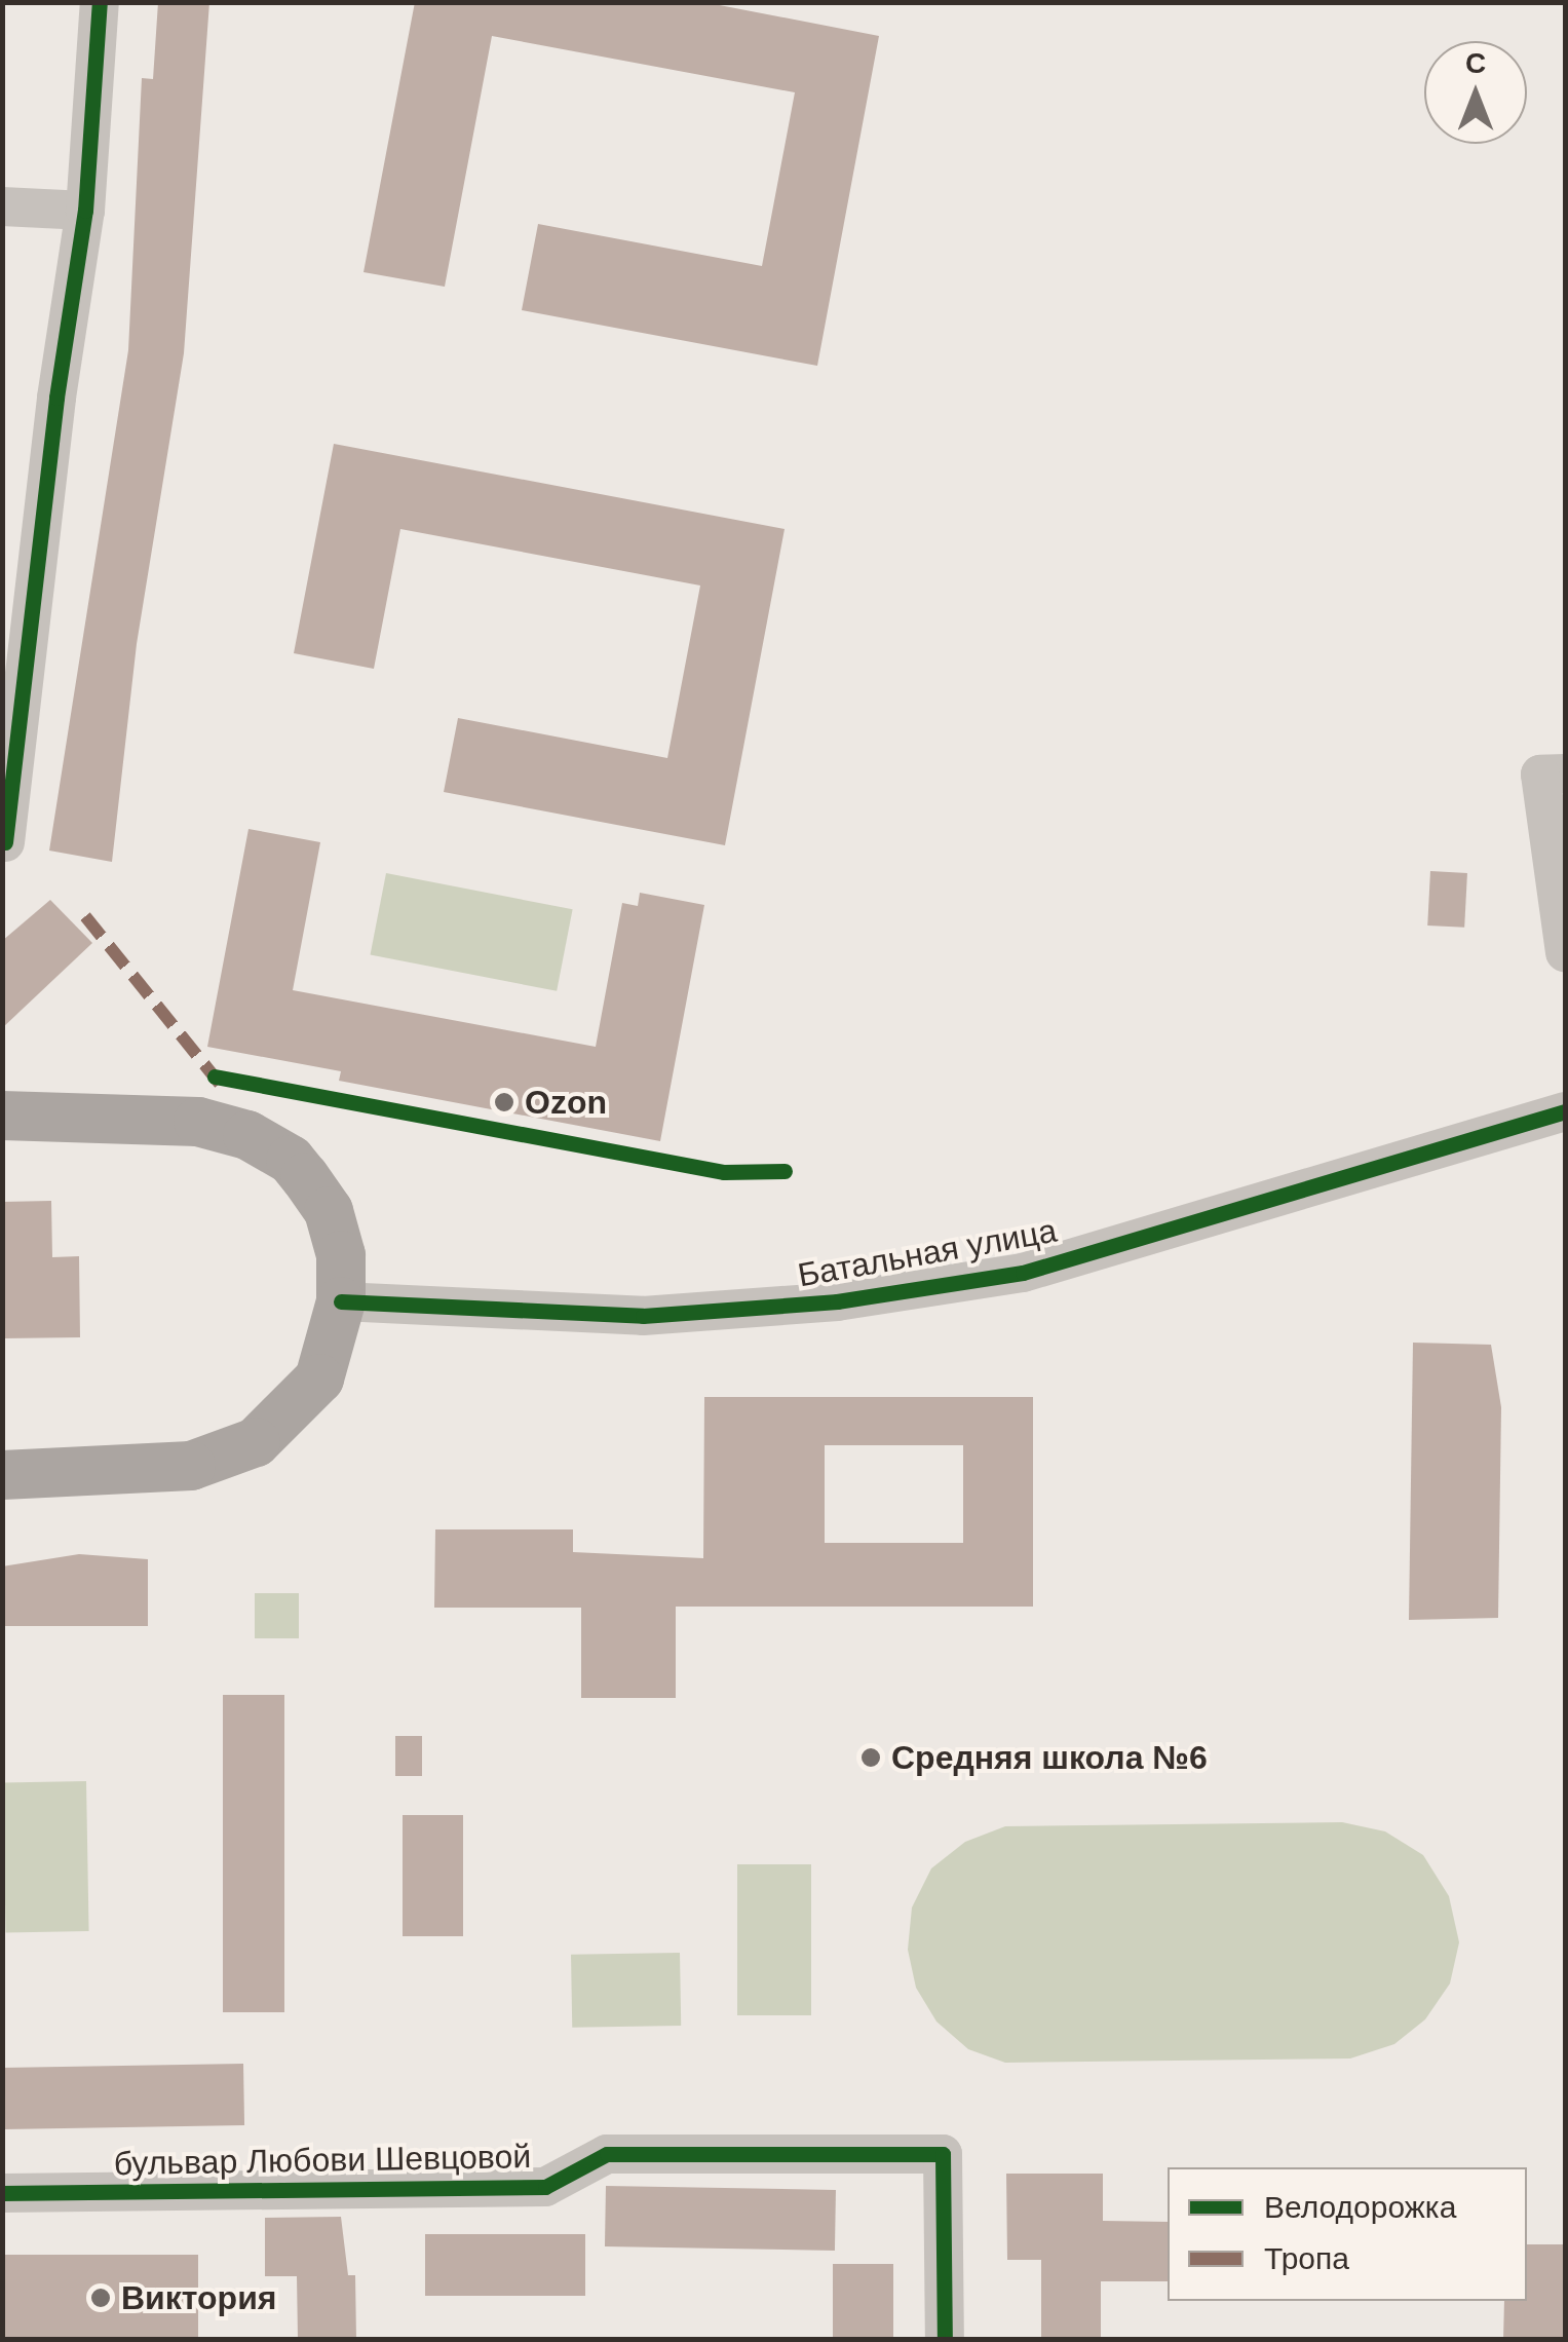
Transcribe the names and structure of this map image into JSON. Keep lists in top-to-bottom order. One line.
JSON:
{"streets":{"street":["Батальная улица","бульвар Любови Шевцовой"]},"places":["Ozon","Средняя школа №6","Виктория"],"legend":["Велодорожка","Тропа"],"north":"top"}
